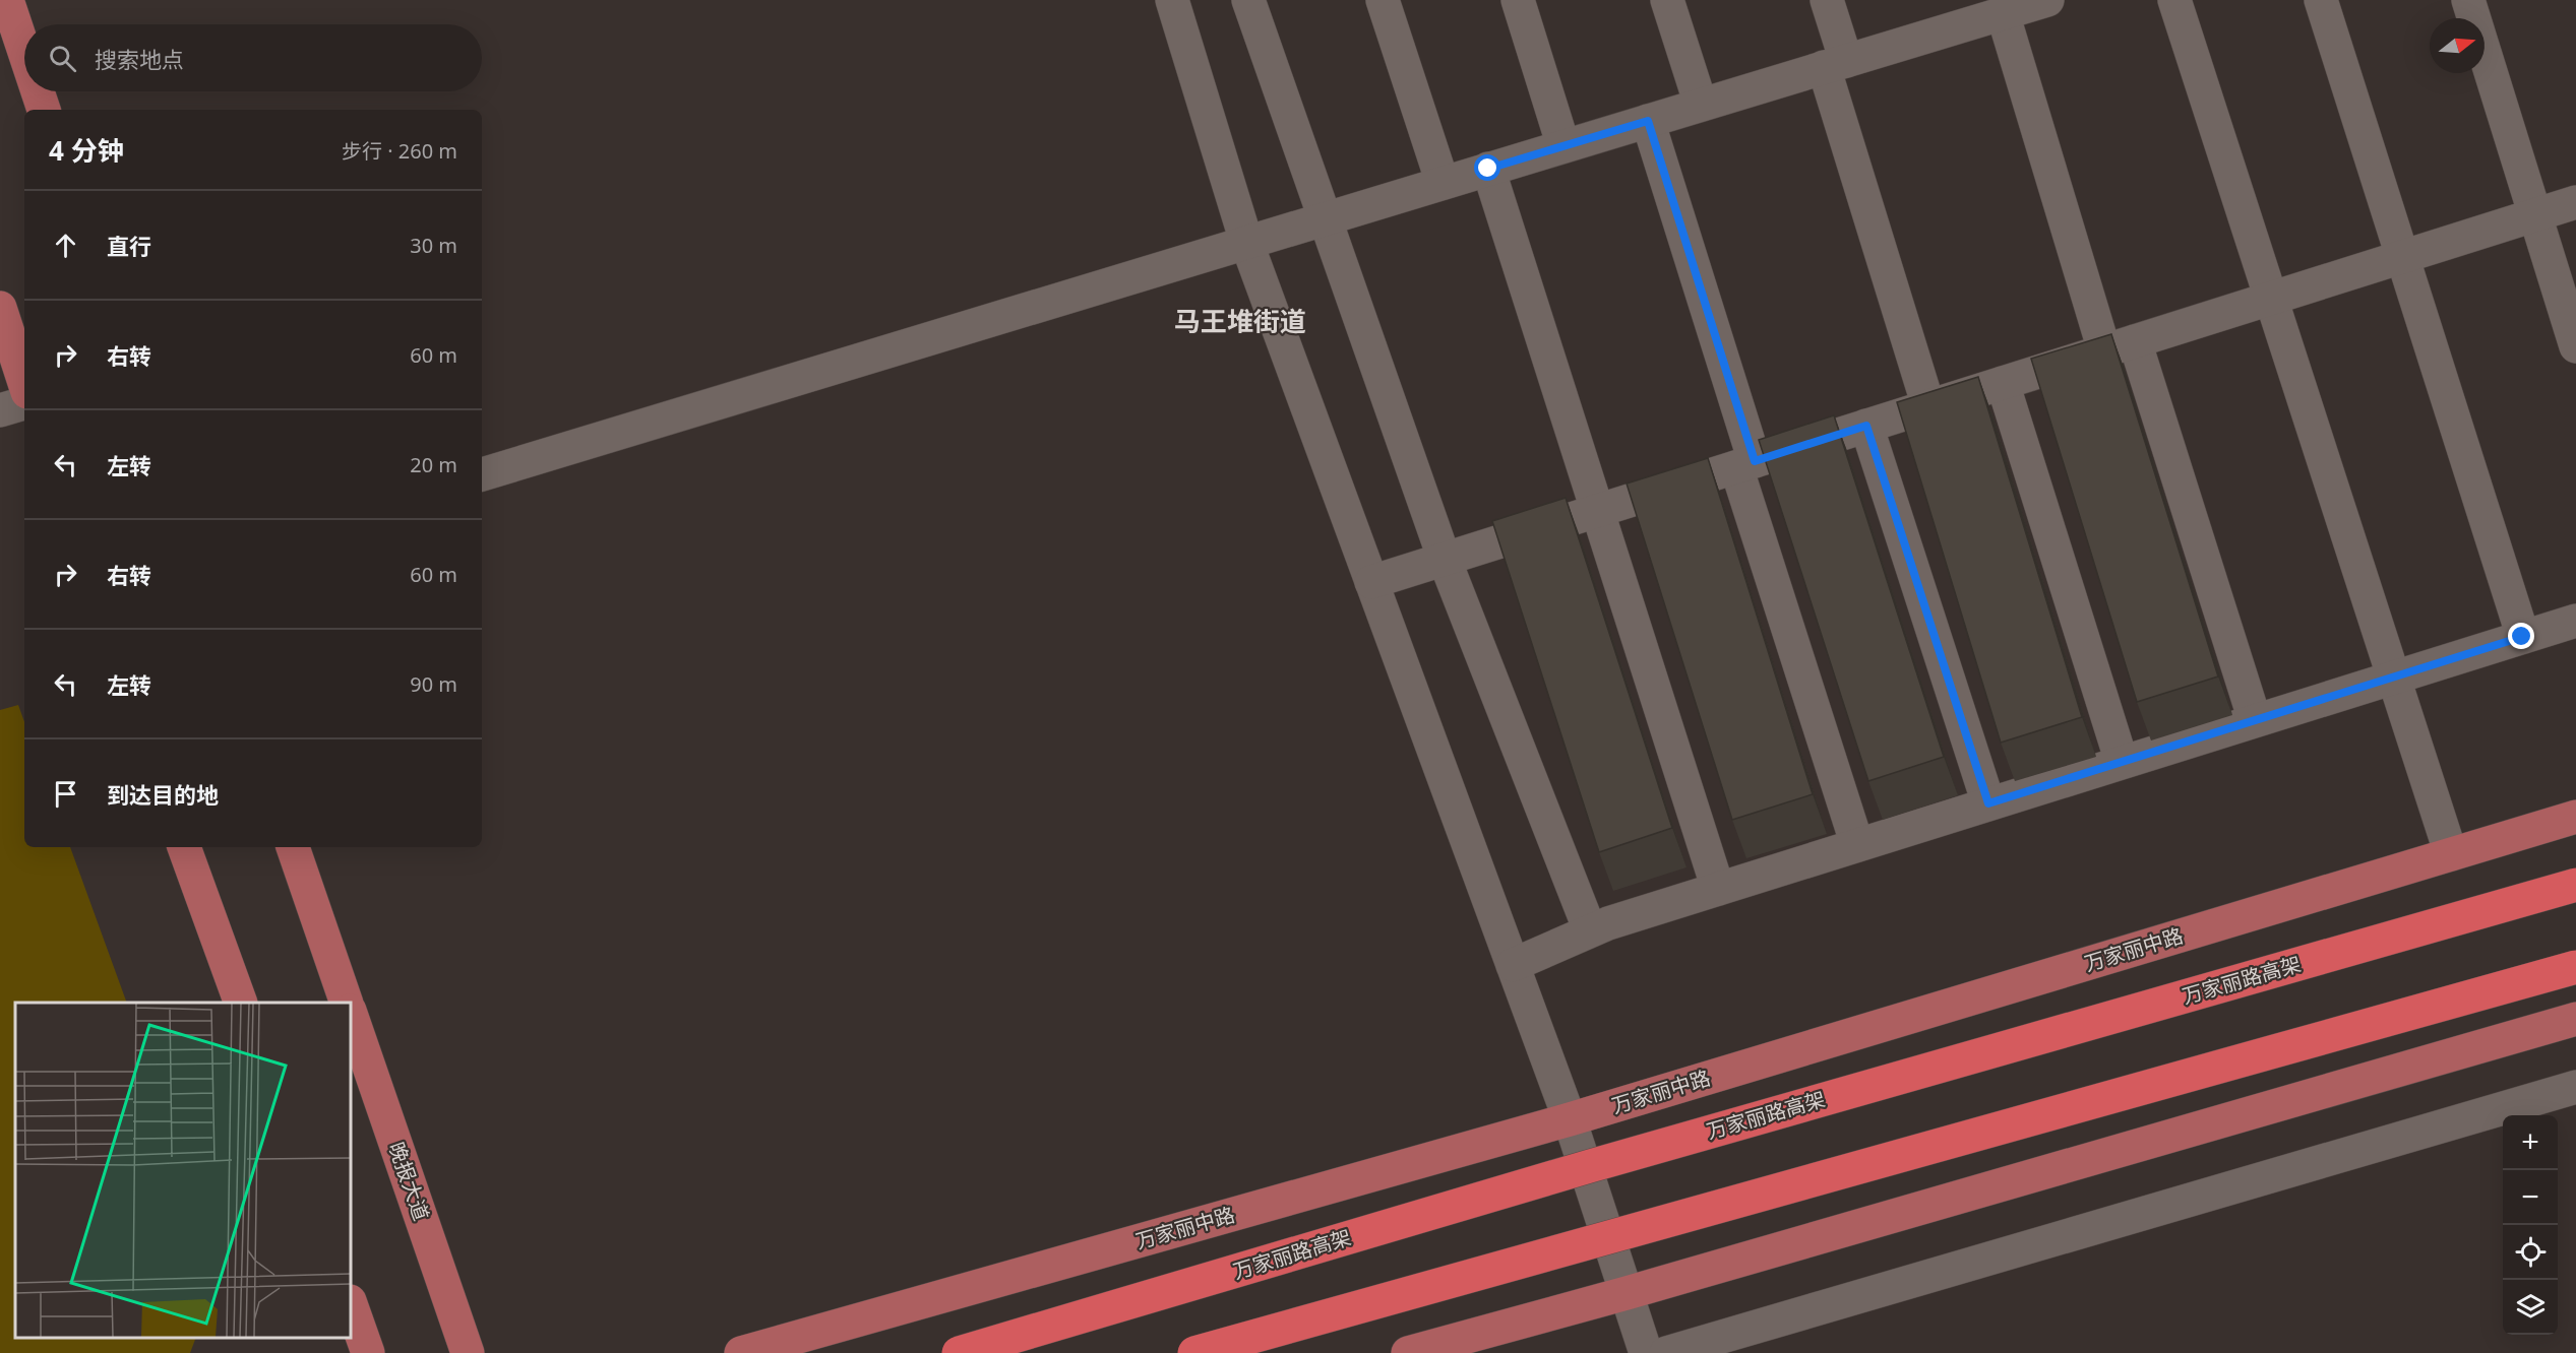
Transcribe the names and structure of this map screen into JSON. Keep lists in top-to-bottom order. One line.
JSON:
{"streets":{"highway":["万家丽路高架"],"main road":["万家丽中路","晚报大道"]},"districts":["马王堆街道"],"north":"right","page":{"search":"搜索地点","heading":["4 分钟","步行 · 260 m"],"list":[["直行","30 m"],["右转","60 m"],["左转","20 m"],["右转","60 m"],["左转","90 m"],"到达目的地"],"map_buttons":["+","−"]}}
